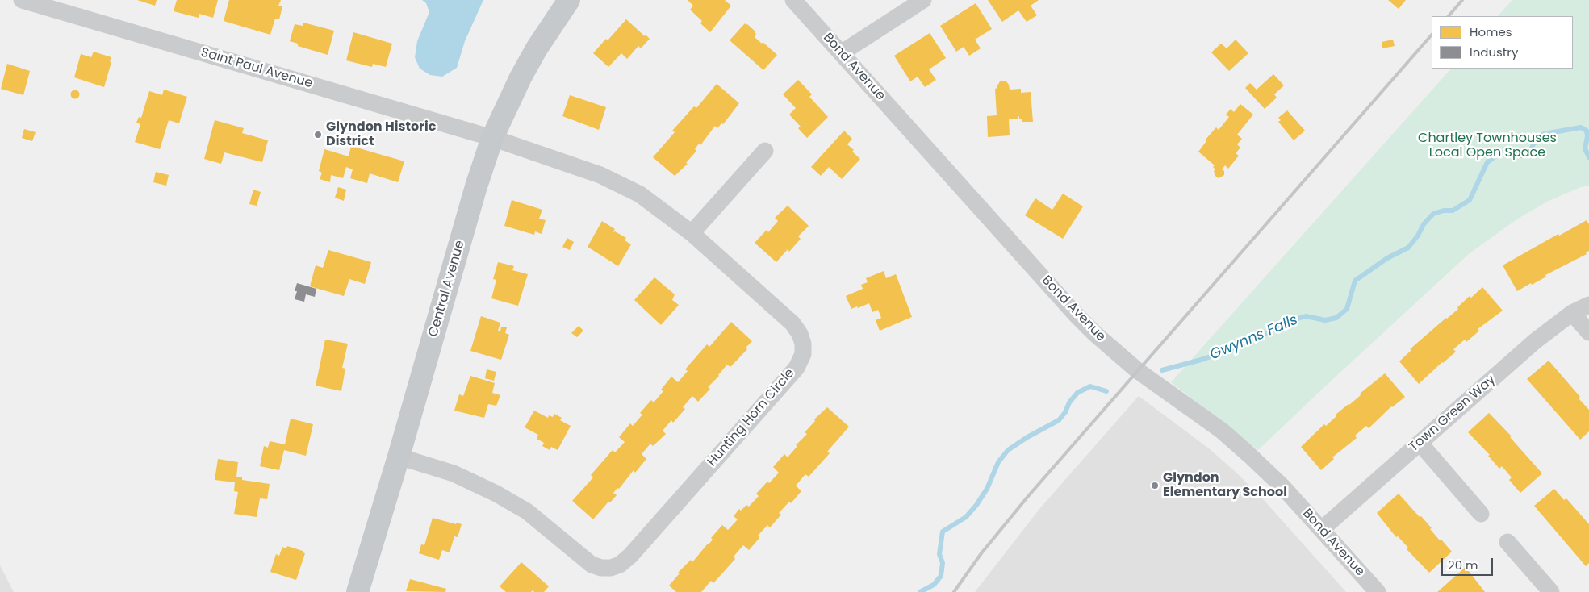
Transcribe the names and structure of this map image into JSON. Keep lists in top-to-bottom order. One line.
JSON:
{"streets":{"main road":["Central Avenue"],"street":["Bond Avenue","Saint Paul Avenue","Town Green Way","Hunting Horn Circle"]},"crossings":[["Bond Avenue","Town Green Way"],["Saint Paul Avenue","Central Avenue"],["Saint Paul Avenue","Hunting Horn Circle"],["Central Avenue","Hunting Horn Circle"]],"water":["Gwynns Falls"],"parks":["Chartley Townhouses Local Open Space"],"places":["Glyndon Historic District","Glyndon Elementary School"],"legend":["Homes","Industry"],"scale_bar":"20 m"}
